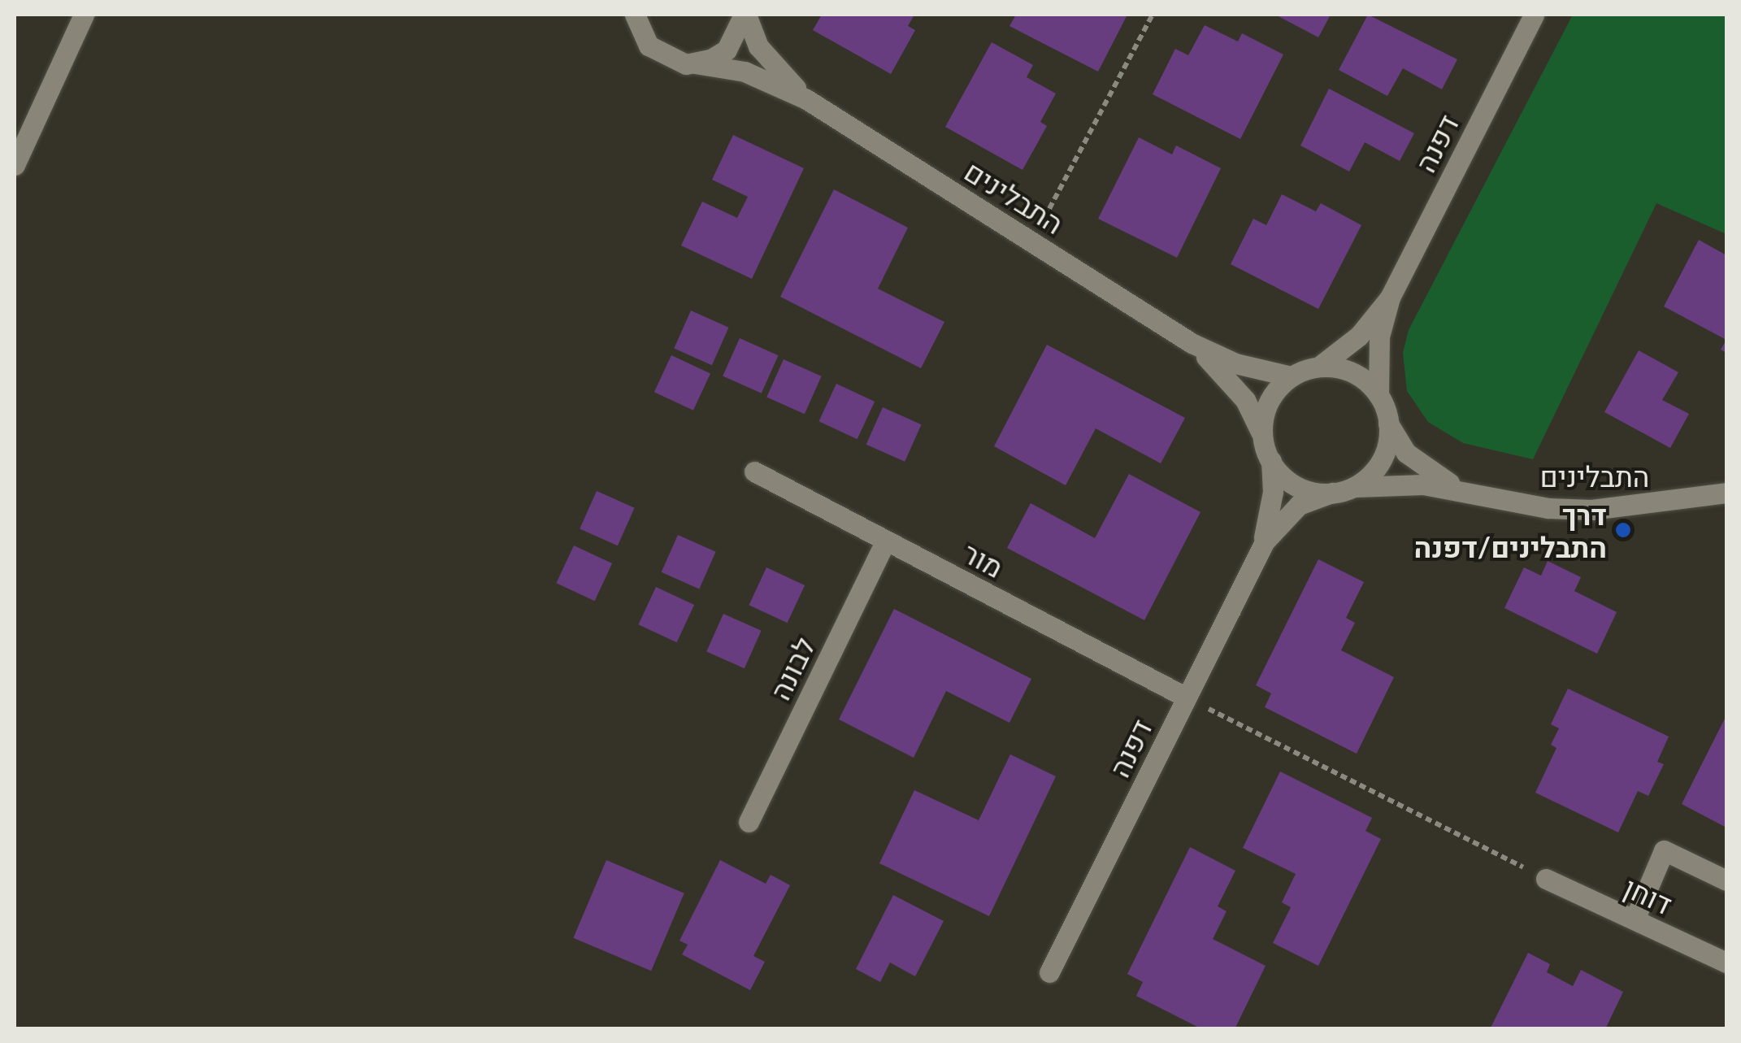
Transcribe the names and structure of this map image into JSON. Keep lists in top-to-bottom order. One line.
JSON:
{"streets":{"street":["דפנה","התבלינים","מור","לבונה","דוחן"]},"crossings":[["דפנה","התבלינים"],["דפנה","מור"],["מור","לבונה"]],"places":["דרך התבלינים/דפנה"]}
